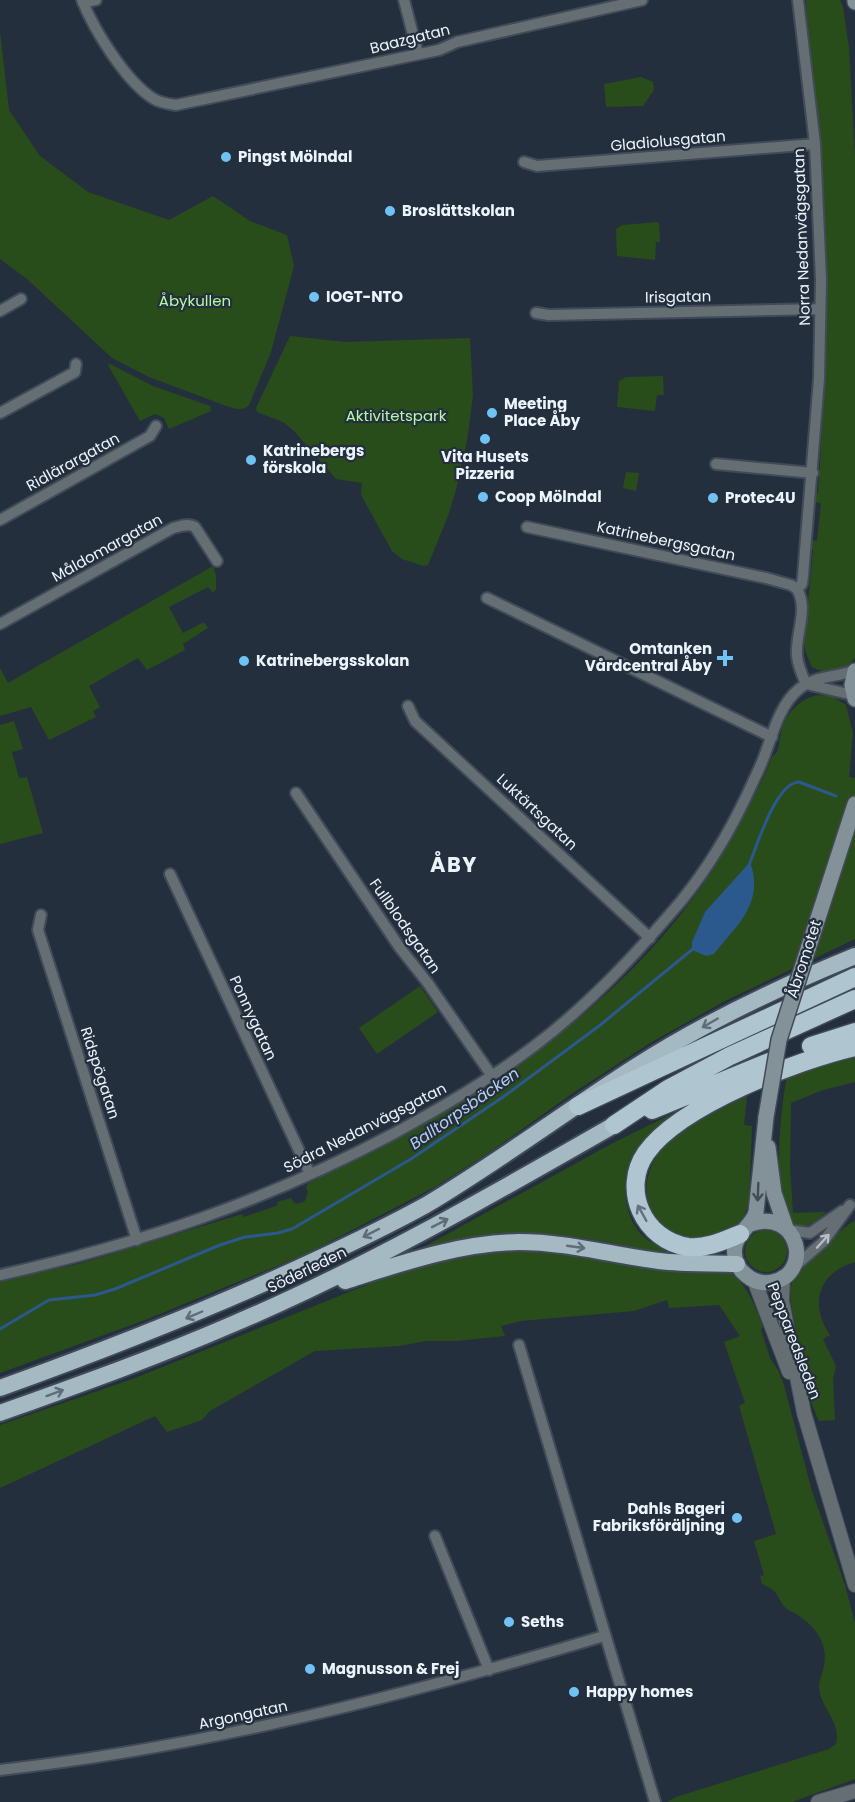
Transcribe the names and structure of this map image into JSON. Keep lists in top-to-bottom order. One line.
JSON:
{"streets":{"highway":["Söderleden"],"main road":["Åbromotet"],"street":["Baazgatan","Gladiolusgatan","Norra Nedanvägsgatan","Irisgatan","Ridlärargatan","Katrinebergsgatan","Måldomargatan","Luktärtsgatan","Fullblodsgatan","Ponnygatan","Ridspögatan","Södra Nedanvägsgatan","Pepparedsleden","Argongatan"]},"crossings":[["Gladiolusgatan","Norra Nedanvägsgatan"],["Norra Nedanvägsgatan","Irisgatan"],["Norra Nedanvägsgatan","Katrinebergsgatan"],["Norra Nedanvägsgatan","Södra Nedanvägsgatan"],["Luktärtsgatan","Södra Nedanvägsgatan"],["Fullblodsgatan","Södra Nedanvägsgatan"],["Åbromotet","Pepparedsleden"],["Ponnygatan","Södra Nedanvägsgatan"],["Ridspögatan","Södra Nedanvägsgatan"]],"districts":["ÅBY"],"water":["Balltorpsbäcken"],"parks":["Åbykullen","Aktivitetspark"],"places":{"other":["Pingst Mölndal","Broslättskolan","IOGT-NTO","Meeting Place Åby","Vita Husets Pizzeria","Katrinebergs förskola","Coop Mölndal","Protec4U","Katrinebergsskolan","Dahls Bageri Fabriksföräljning","Seths","Magnusson & Frej","Happy homes"],"health":["Omtanken Vårdcentral Åby"]}}
